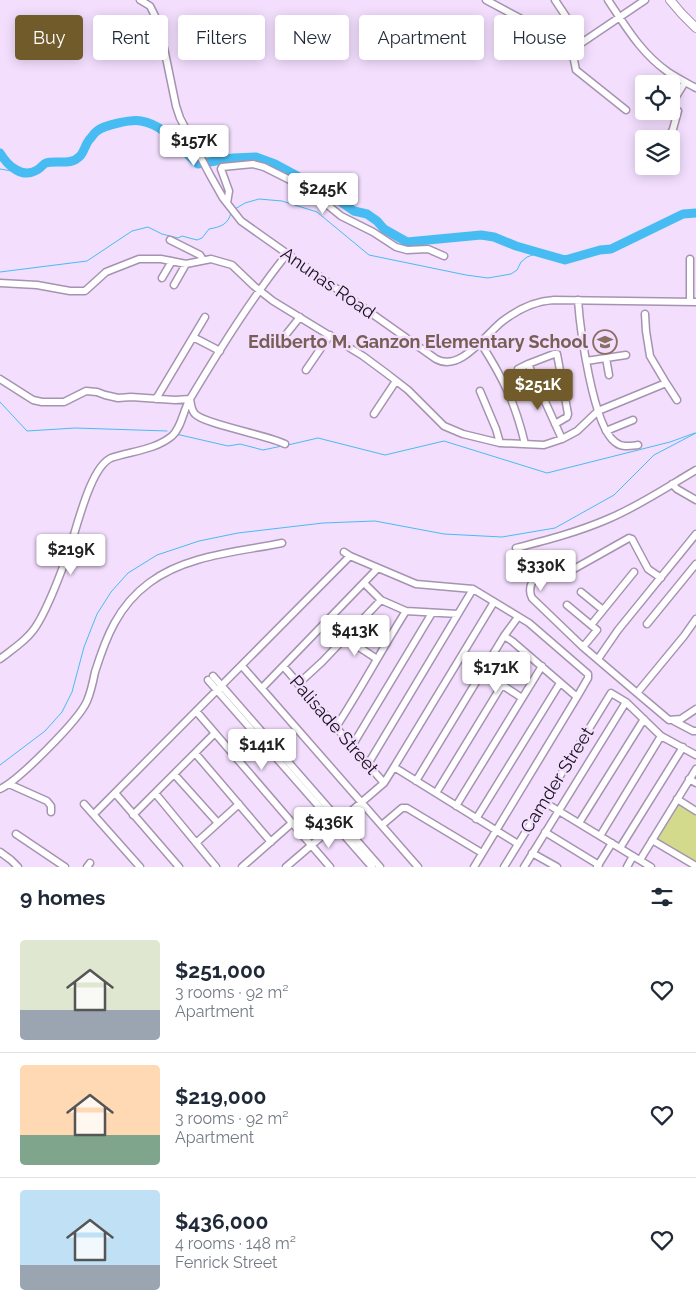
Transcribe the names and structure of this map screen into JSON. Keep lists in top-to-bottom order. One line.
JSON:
{"streets":{"street":["Anunas Road","Palisade Street","Camder Street"]},"places":{"school or university":["Edilberto M. Ganzon Elementary School"]},"page":{"chip":["Buy","Rent","Filters","New","Apartment","House"],"price":["$157K","$245K","$251K","$219K","$330K","$413K","$171K","$141K","$436K"],"heading":"9 homes","list":[{"name":"$251,000","note":"3 rooms · 92 m² · Apartment"},{"name":"$219,000","note":"3 rooms · 92 m² · Apartment"},{"name":"$436,000","note":"4 rooms · 148 m² · Fenrick Street"}]}}
